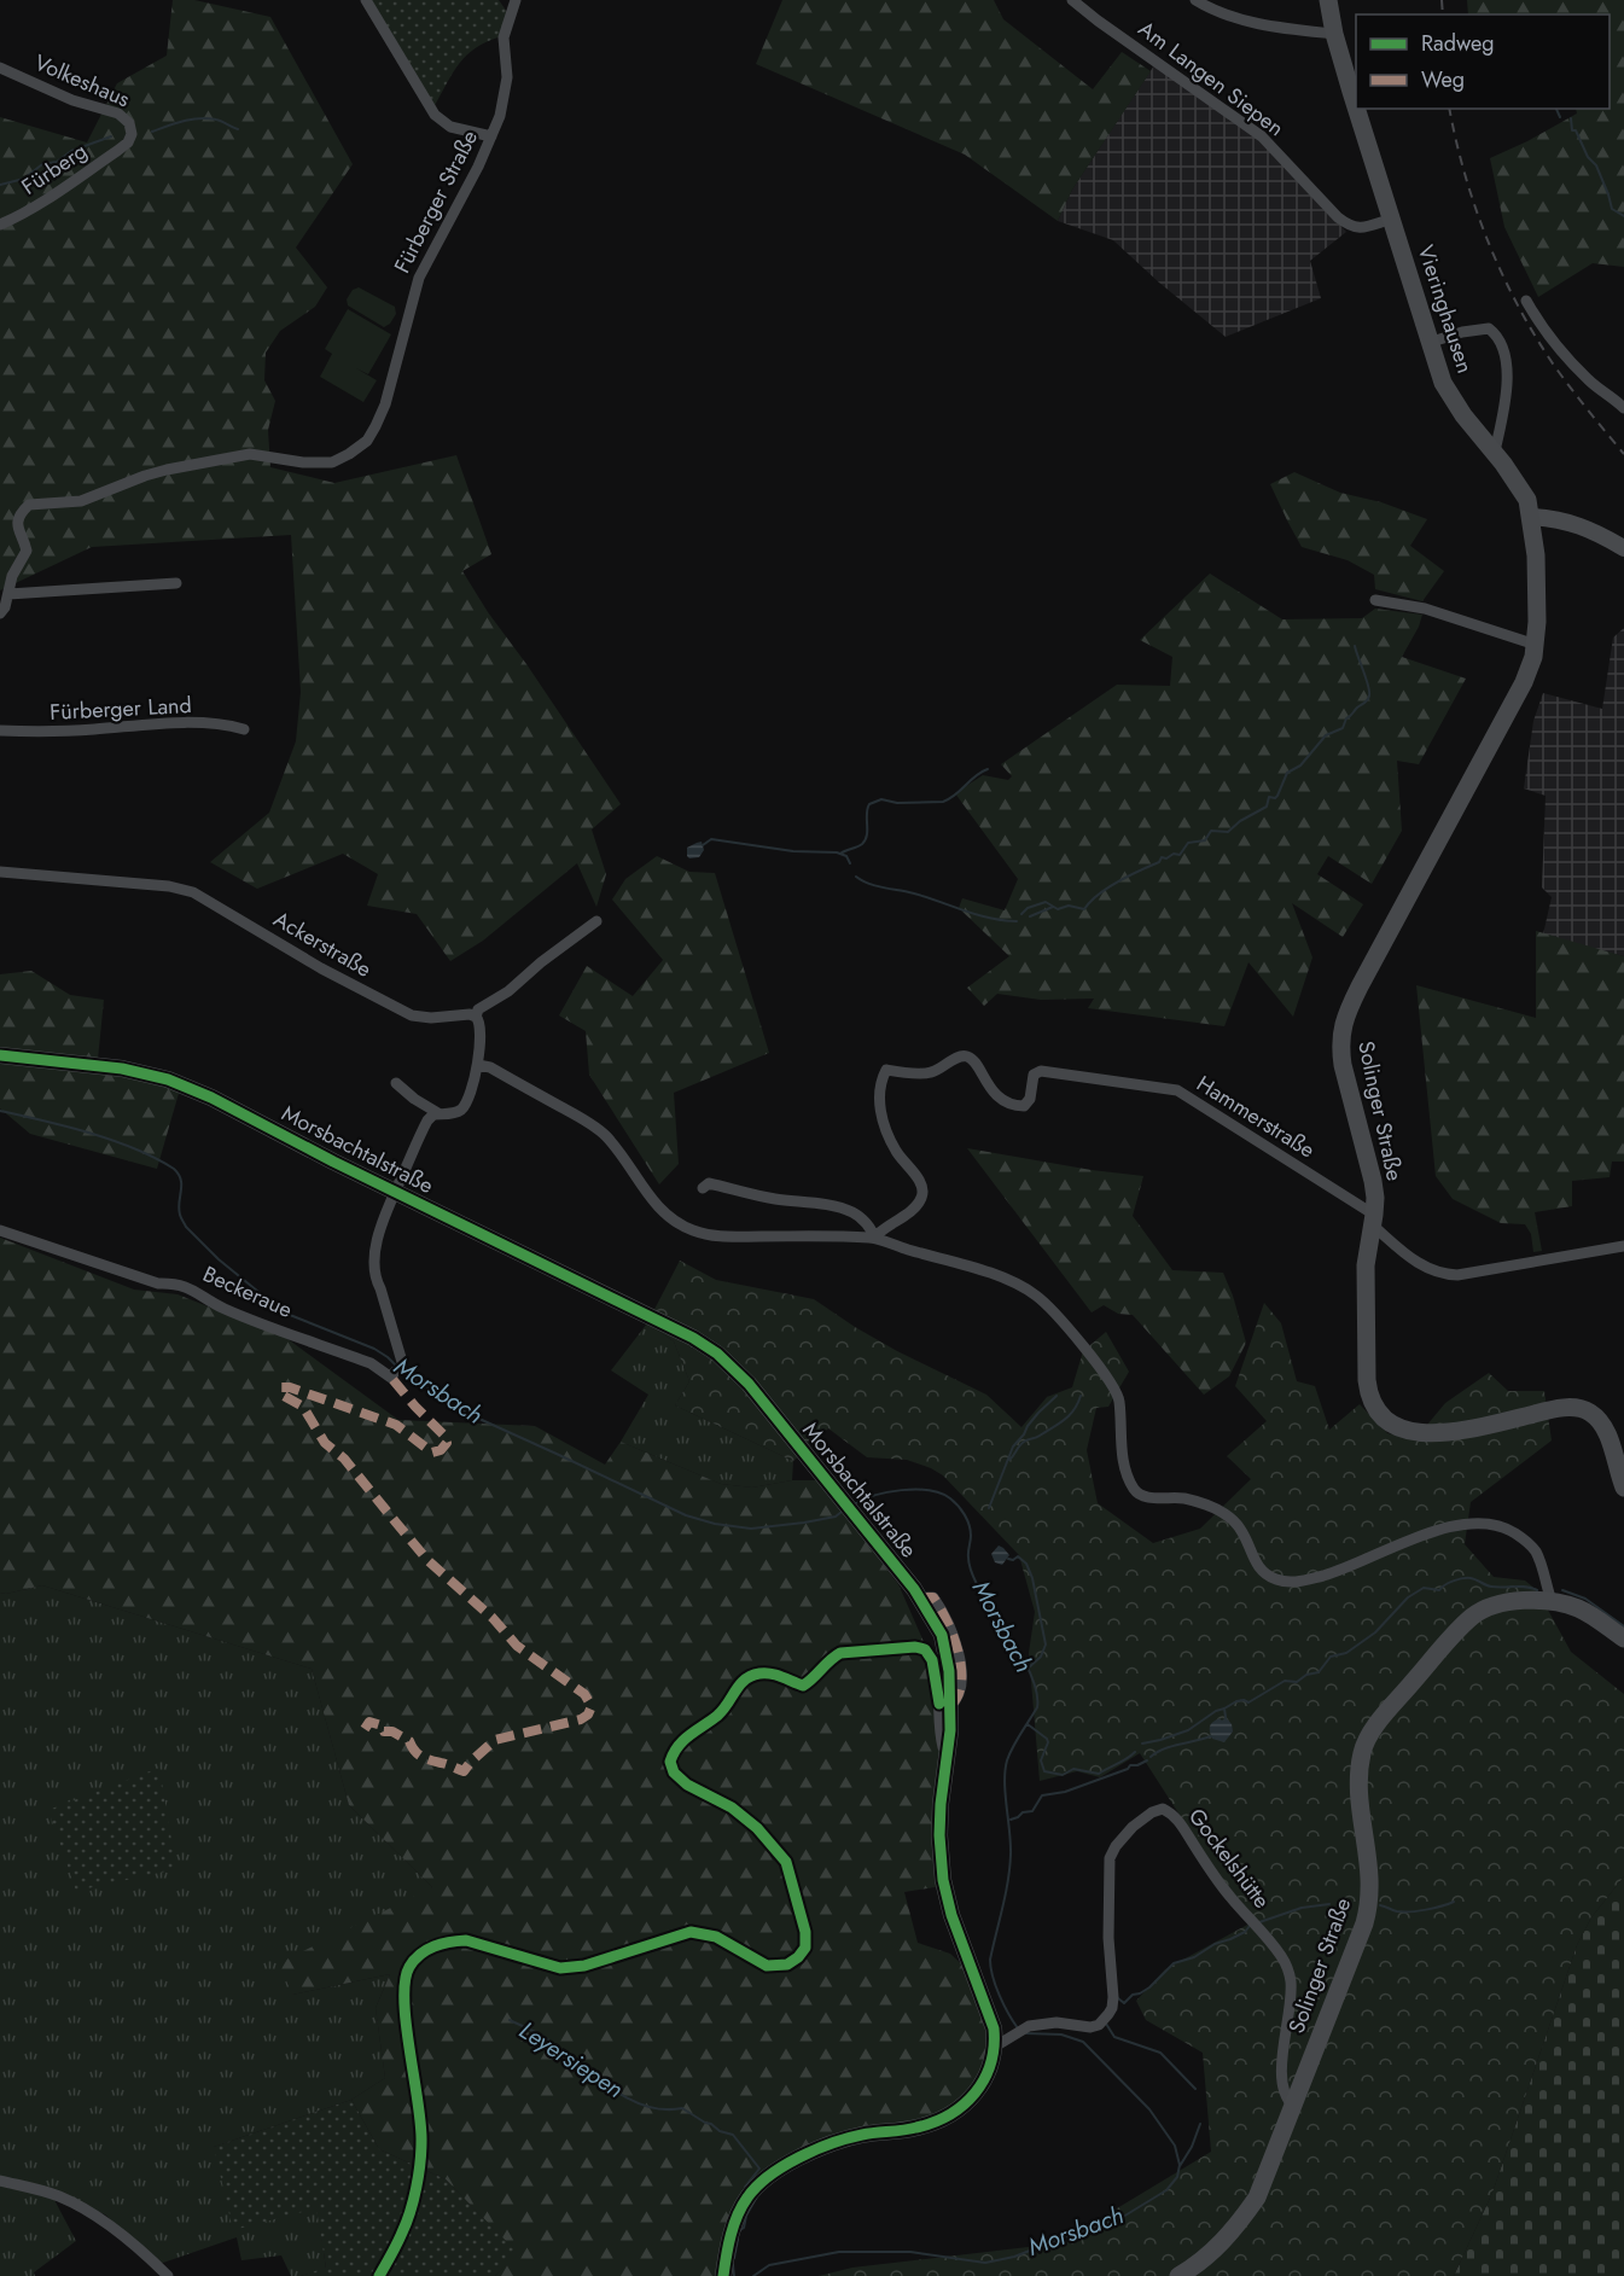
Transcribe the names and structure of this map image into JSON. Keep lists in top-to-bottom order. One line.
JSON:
{"streets":{"main road":["Vieringhausen","Solinger Straße","Morsbachtalstraße"],"street":["Am Langen Siepen","Volkeshaus","Fürberg","Fürberger Straße","Fürberger Land","Ackerstraße","Hammerstraße","Beckeraue","Gockelshütte"]},"crossings":[["Am Langen Siepen","Vieringhausen"],["Volkeshaus","Fürberg"],["Vieringhausen","Solinger Straße"],["Solinger Straße","Hammerstraße"],["Solinger Straße","Gockelshütte"],["Morsbachtalstraße","Gockelshütte"]],"water":["Morsbach","Leyersiepen"],"legend":["Radweg","Weg"]}
